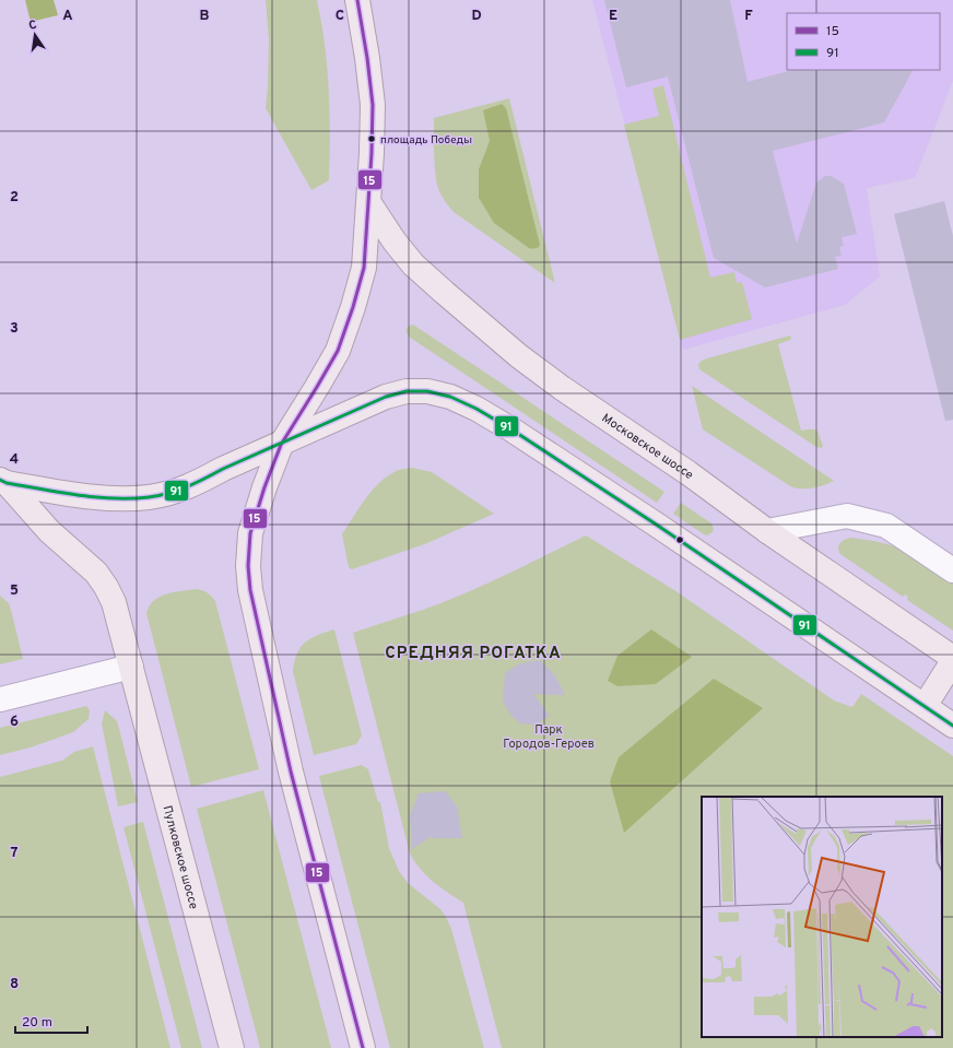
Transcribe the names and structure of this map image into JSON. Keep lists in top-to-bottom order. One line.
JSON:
{"streets":{"main road":["Московское шоссе","Пулковское шоссе"]},"districts":["СРЕДНЯЯ РОГАТКА"],"parks":["Парк Городов-Героев"],"places":["площадь Победы"],"lines":["transit line 15","transit line 91"],"legend":["15","91"],"scale_bar":"20 m","north":"top","grid":{"columns":["A","B","C","D","E","F"],"rows":["2","3","4","5","6","7","8"]}}
